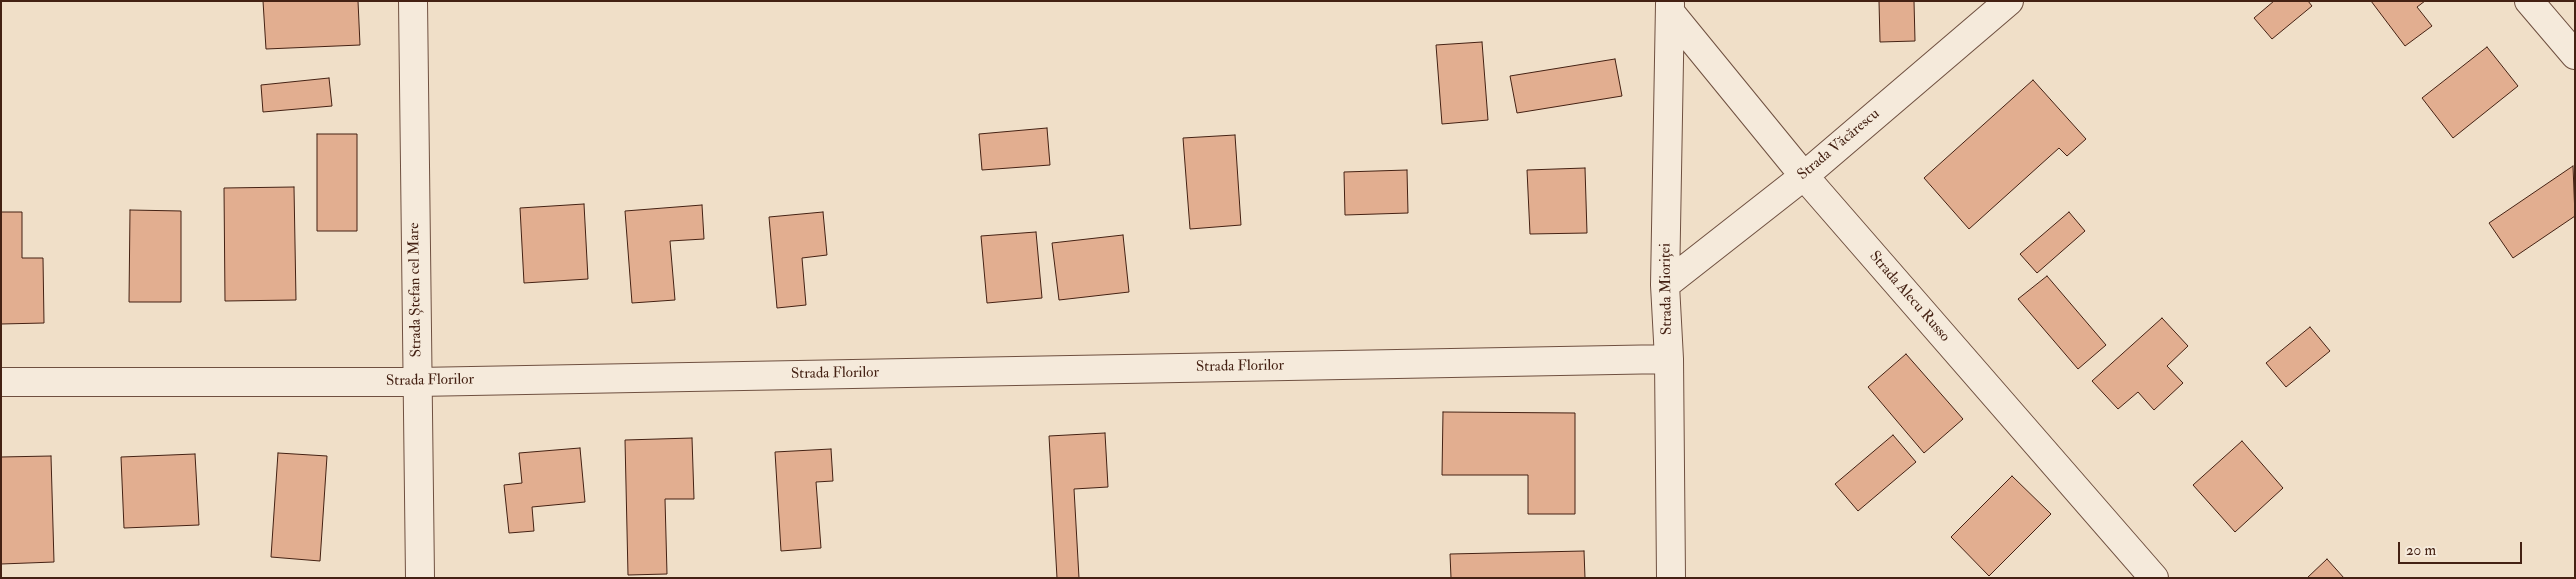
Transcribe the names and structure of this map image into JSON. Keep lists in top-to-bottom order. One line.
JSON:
{"streets":{"street":["Strada Văcărescu","Strada Mioriței","Strada Ștefan cel Mare","Strada Alecu Russo","Strada Florilor"]},"crossings":[["Strada Văcărescu","Strada Mioriței"],["Strada Văcărescu","Strada Alecu Russo"],["Strada Mioriței","Strada Alecu Russo"],["Strada Mioriței","Strada Florilor"],["Strada Ștefan cel Mare","Strada Florilor"]],"scale_bar":"20 m"}
